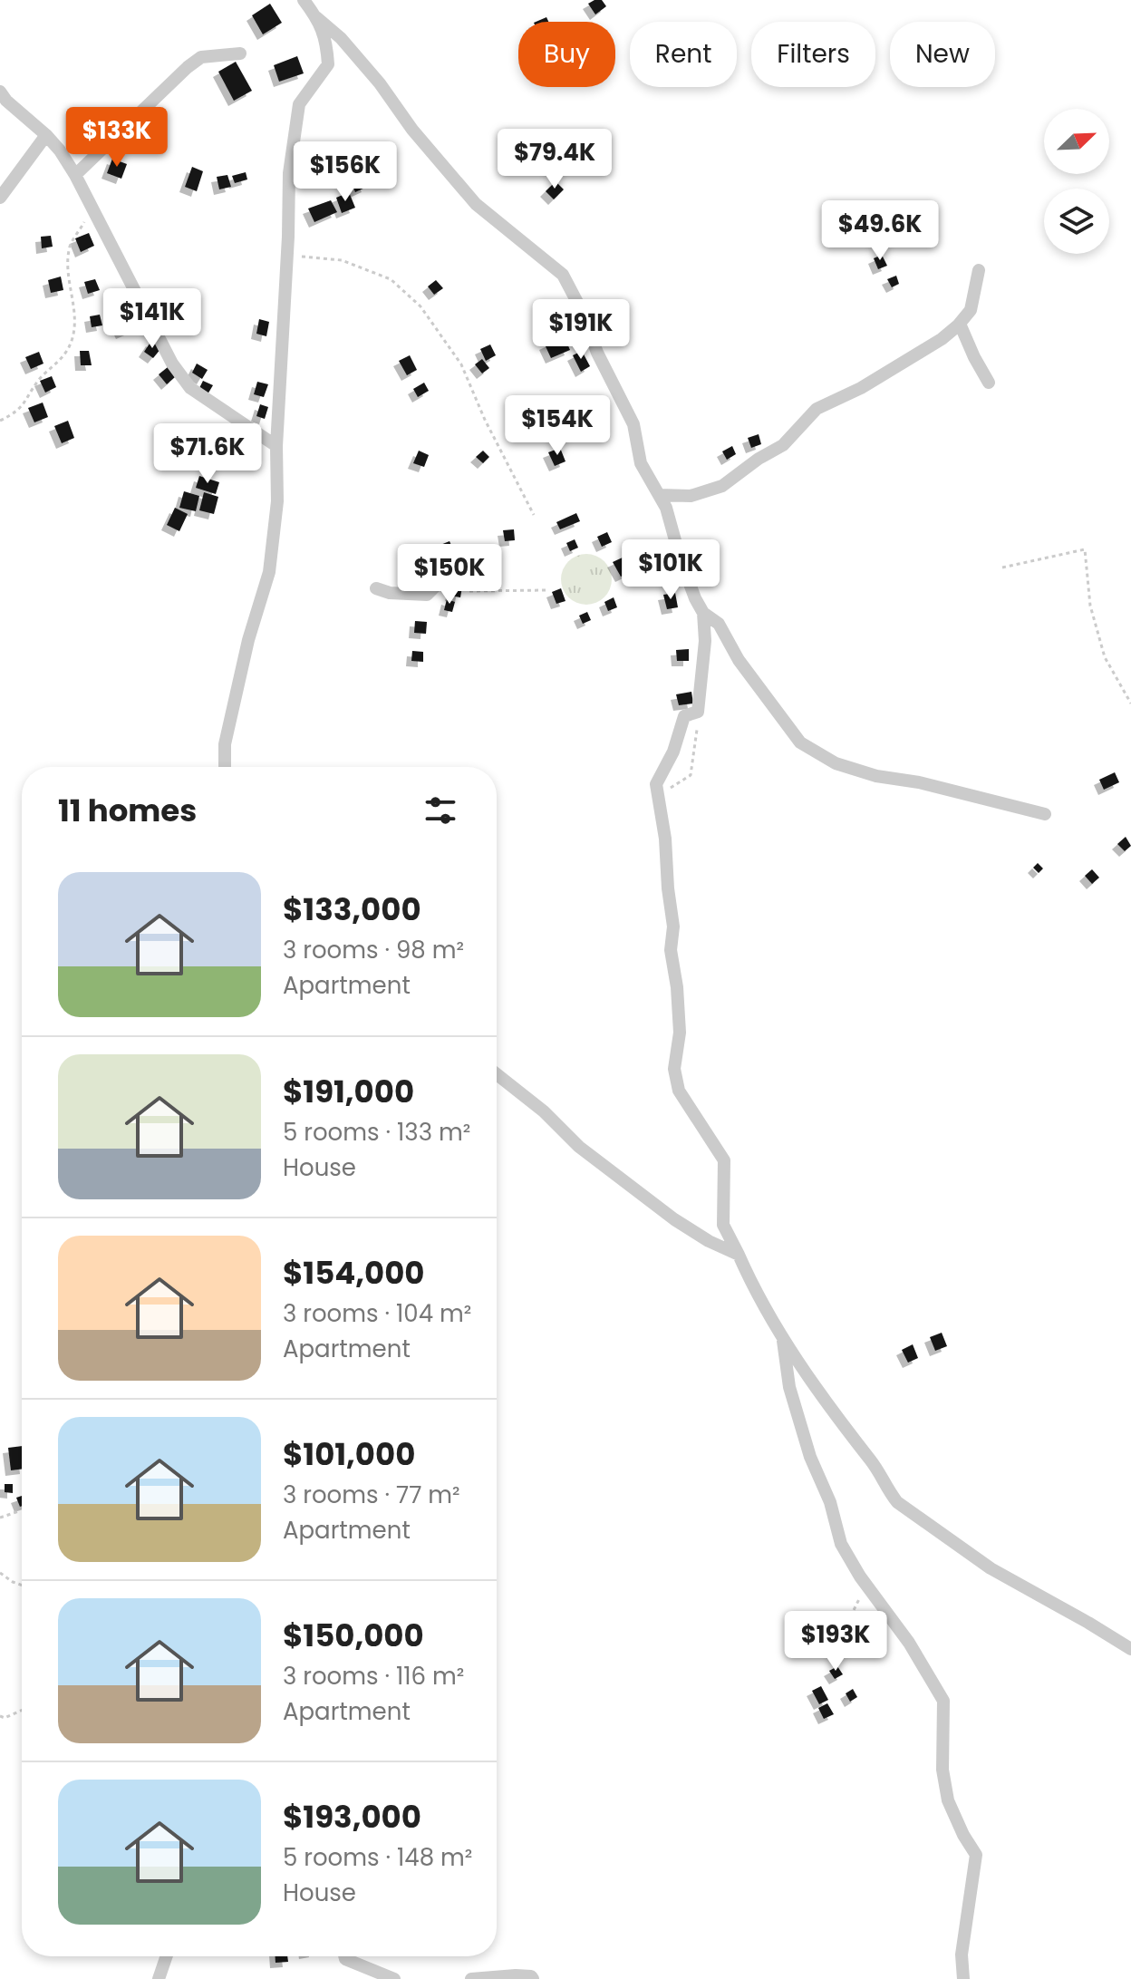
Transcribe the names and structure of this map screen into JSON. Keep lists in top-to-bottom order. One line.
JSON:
{"north":"top right","page":{"chip":["Buy","Rent","Filters","New"],"price":["$133K","$79.4K","$156K","$49.6K","$141K","$191K","$154K","$71.6K","$101K","$150K","$193K"],"heading":"11 homes","list":[{"name":"$133,000","note":"3 rooms · 98 m² · Apartment"},{"name":"$191,000","note":"5 rooms · 133 m² · House"},{"name":"$154,000","note":"3 rooms · 104 m² · Apartment"},{"name":"$101,000","note":"3 rooms · 77 m² · Apartment"},{"name":"$150,000","note":"3 rooms · 116 m² · Apartment"},{"name":"$193,000","note":"5 rooms · 148 m² · House"}]}}
